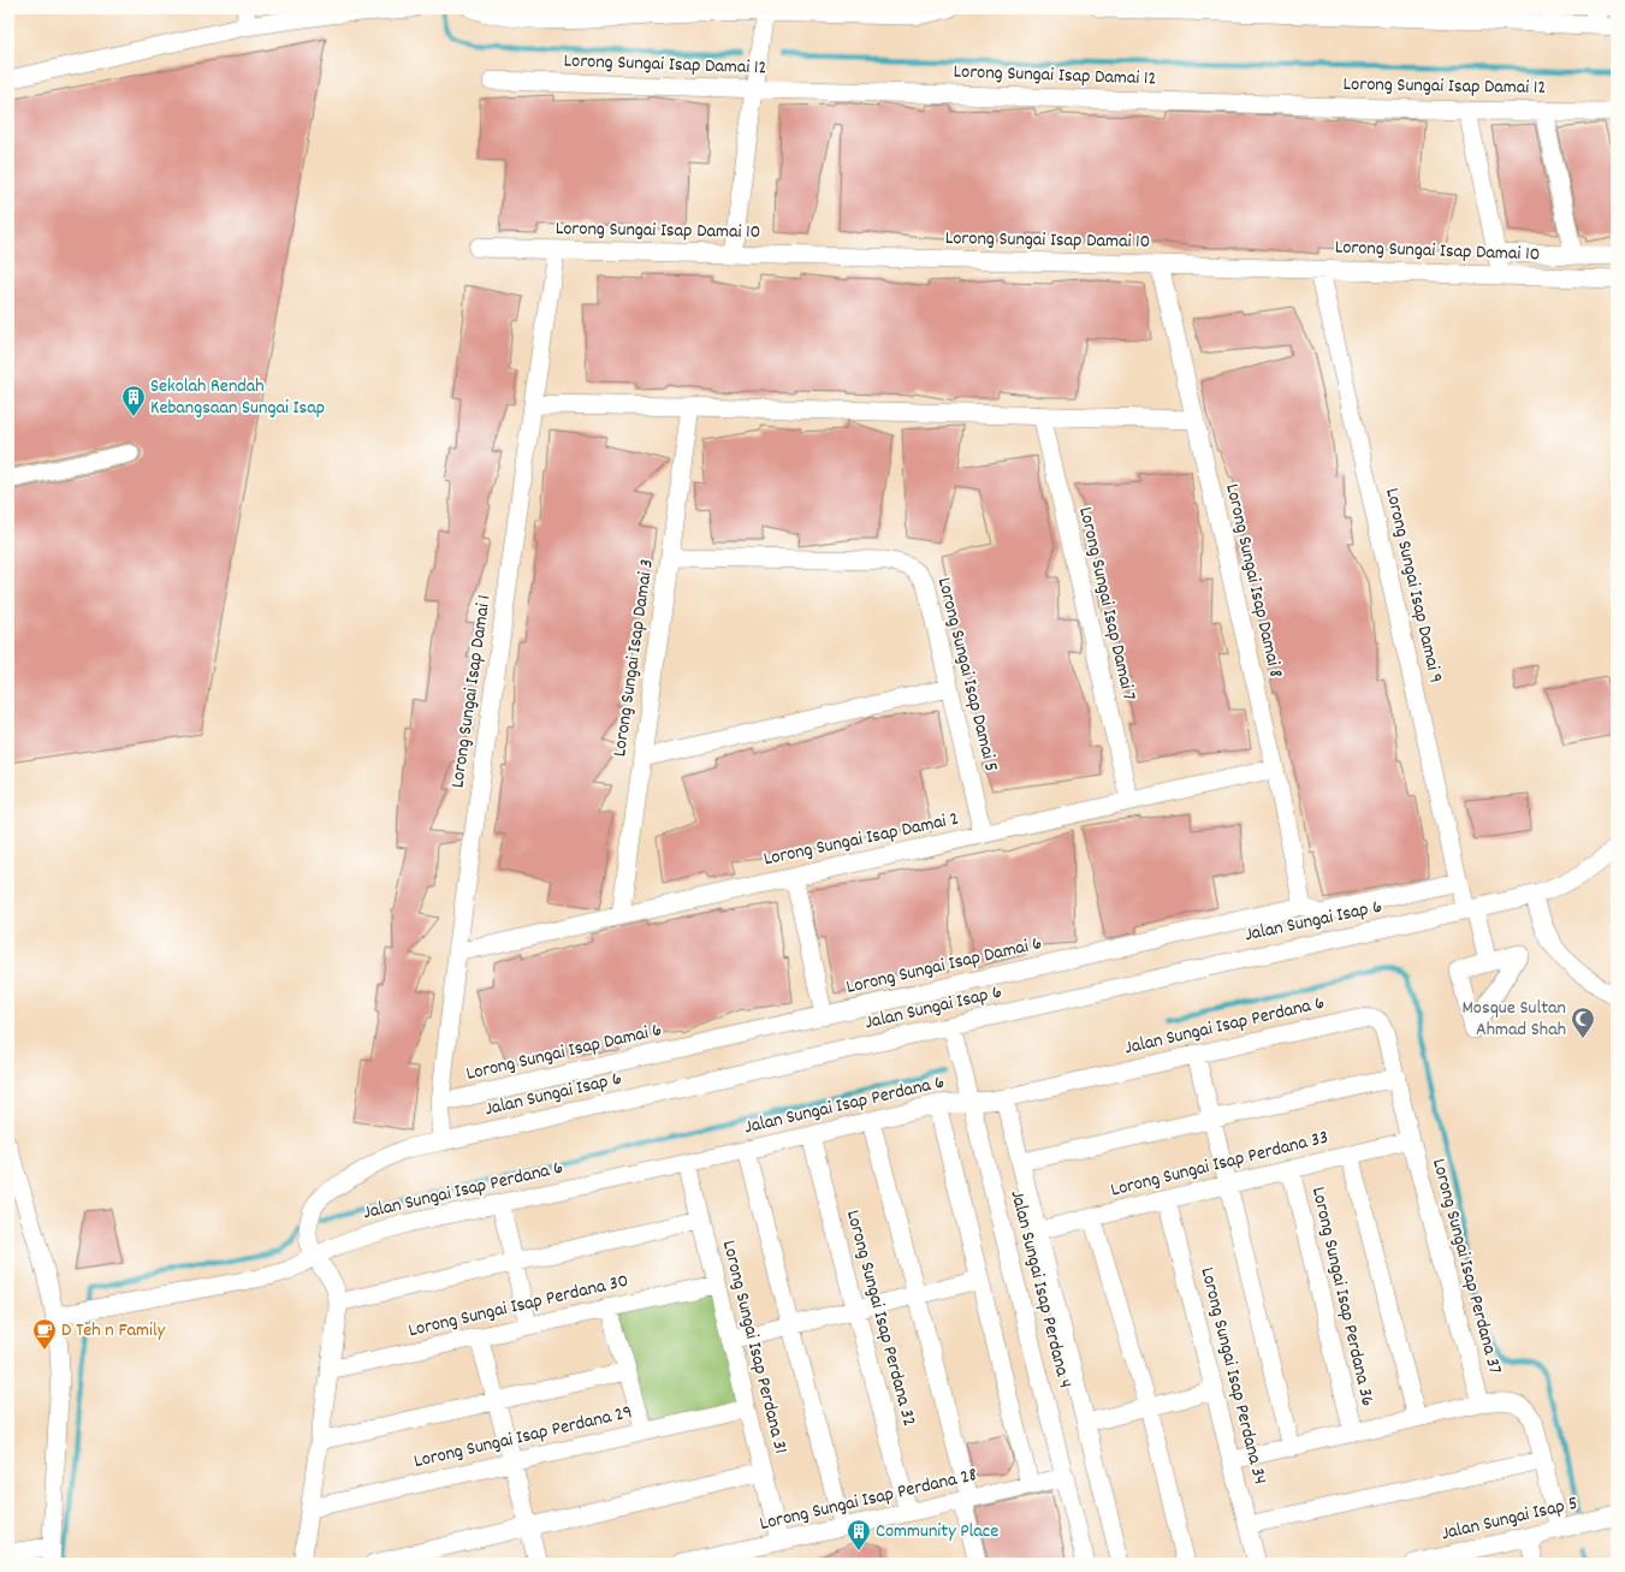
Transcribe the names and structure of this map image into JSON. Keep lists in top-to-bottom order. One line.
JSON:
{"streets":{"street":["Lorong Sungai Isap Damai 12","Lorong Sungai Isap Damai 10","Lorong Sungai Isap Damai 8","Lorong Sungai Isap Damai 9","Lorong Sungai Isap Damai 7","Lorong Sungai Isap Damai 3","Lorong Sungai Isap Damai 5","Lorong Sungai Isap Damai 1","Lorong Sungai Isap Damai 2","Jalan Sungai Isap 6","Lorong Sungai Isap Damai 6","Jalan Sungai Isap Perdana 6","Lorong Sungai Isap Perdana 33","Lorong Sungai Isap Perdana 37","Jalan Sungai Isap Perdana 4","Lorong Sungai Isap Perdana 36","Lorong Sungai Isap Perdana 30","Lorong Sungai Isap Perdana 32","Lorong Sungai Isap Perdana 31","Lorong Sungai Isap Perdana 34","Lorong Sungai Isap Perdana 29","Lorong Sungai Isap Perdana 28","Jalan Sungai Isap 5"]},"crossings":[["Lorong Sungai Isap Damai 10","Lorong Sungai Isap Damai 8"],["Lorong Sungai Isap Damai 10","Lorong Sungai Isap Damai 9"],["Lorong Sungai Isap Damai 10","Lorong Sungai Isap Damai 1"],["Lorong Sungai Isap Damai 8","Lorong Sungai Isap Damai 2"],["Lorong Sungai Isap Damai 8","Lorong Sungai Isap Damai 6"],["Lorong Sungai Isap Damai 9","Jalan Sungai Isap 6"],["Lorong Sungai Isap Damai 9","Lorong Sungai Isap Damai 6"],["Lorong Sungai Isap Damai 7","Lorong Sungai Isap Damai 2"],["Lorong Sungai Isap Damai 3","Lorong Sungai Isap Damai 5"],["Lorong Sungai Isap Damai 3","Lorong Sungai Isap Damai 2"],["Lorong Sungai Isap Damai 5","Lorong Sungai Isap Damai 2"],["Lorong Sungai Isap Damai 1","Lorong Sungai Isap Damai 2"],["Lorong Sungai Isap Damai 1","Jalan Sungai Isap 6"],["Lorong Sungai Isap Damai 1","Lorong Sungai Isap Damai 6"],["Jalan Sungai Isap 6","Jalan Sungai Isap Perdana 6"],["Jalan Sungai Isap 6","Jalan Sungai Isap Perdana 4"],["Jalan Sungai Isap Perdana 6","Lorong Sungai Isap Perdana 33"],["Jalan Sungai Isap Perdana 6","Lorong Sungai Isap Perdana 37"],["Jalan Sungai Isap Perdana 6","Jalan Sungai Isap Perdana 4"],["Jalan Sungai Isap Perdana 6","Lorong Sungai Isap Perdana 32"],["Jalan Sungai Isap Perdana 6","Lorong Sungai Isap Perdana 31"],["Lorong Sungai Isap Perdana 33","Lorong Sungai Isap Perdana 37"],["Lorong Sungai Isap Perdana 33","Lorong Sungai Isap Perdana 36"],["Lorong Sungai Isap Perdana 33","Lorong Sungai Isap Perdana 34"],["Jalan Sungai Isap Perdana 4","Lorong Sungai Isap Perdana 28"],["Lorong Sungai Isap Perdana 30","Lorong Sungai Isap Perdana 31"],["Lorong Sungai Isap Perdana 32","Lorong Sungai Isap Perdana 28"],["Lorong Sungai Isap Perdana 31","Lorong Sungai Isap Perdana 29"],["Lorong Sungai Isap Perdana 31","Lorong Sungai Isap Perdana 28"]],"places":{"building":["Sekolah Rendah Kebangsaan Sungai Isap","Community Place"],"mosque":["Mosque Sultan Ahmad Shah"],"cafe":["D Teh n Family"]}}
